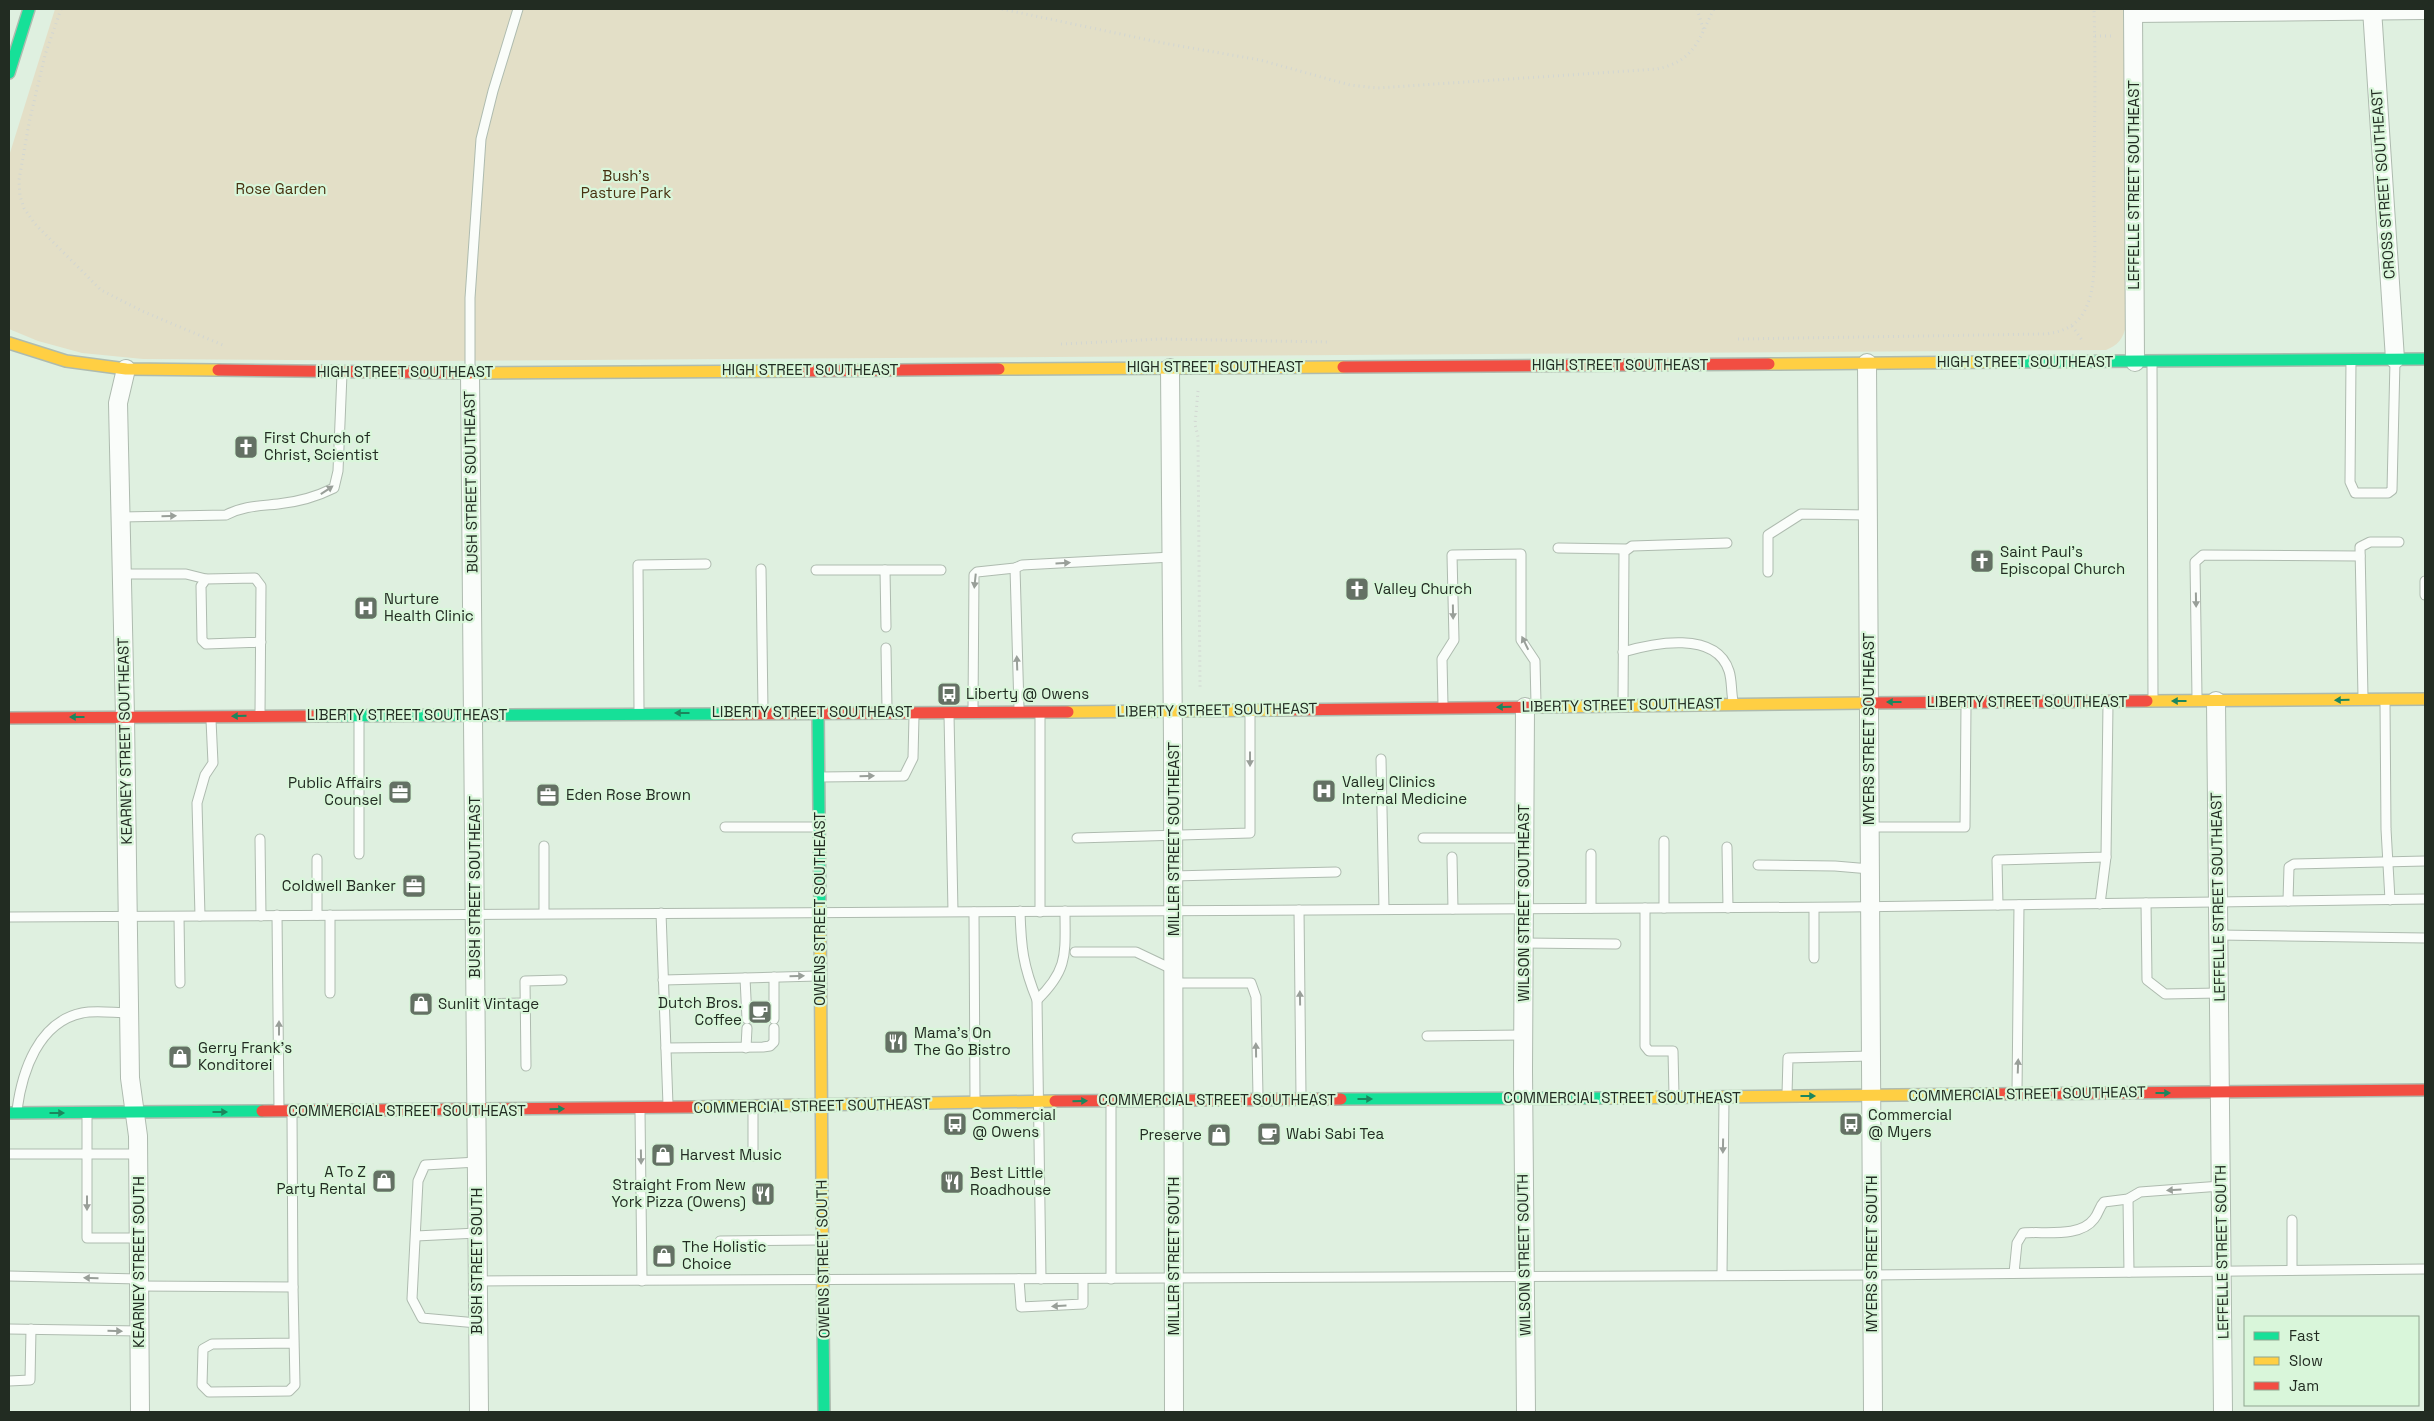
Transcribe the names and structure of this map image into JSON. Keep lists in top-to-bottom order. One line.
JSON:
{"streets":{"main road":["HIGH STREET SOUTHEAST","LIBERTY STREET SOUTHEAST","OWENS STREET SOUTHEAST","COMMERCIAL STREET SOUTHEAST","OWENS STREET SOUTH"],"street":["CROSS STREET SOUTHEAST","LEFFELLE STREET SOUTHEAST","BUSH STREET SOUTHEAST","MYERS STREET SOUTHEAST","KEARNEY STREET SOUTHEAST","MILLER STREET SOUTHEAST","WILSON STREET SOUTHEAST","LEFFELLE STREET SOUTH","MYERS STREET SOUTH","WILSON STREET SOUTH","MILLER STREET SOUTH","BUSH STREET SOUTH","KEARNEY STREET SOUTH"]},"crossings":[["CROSS STREET SOUTHEAST","HIGH STREET SOUTHEAST"],["LEFFELLE STREET SOUTHEAST","HIGH STREET SOUTHEAST"],["LEFFELLE STREET SOUTHEAST","LIBERTY STREET SOUTHEAST"],["LEFFELLE STREET SOUTHEAST","COMMERCIAL STREET SOUTHEAST"],["LEFFELLE STREET SOUTHEAST","LEFFELLE STREET SOUTH"],["HIGH STREET SOUTHEAST","BUSH STREET SOUTHEAST"],["HIGH STREET SOUTHEAST","MYERS STREET SOUTHEAST"],["HIGH STREET SOUTHEAST","KEARNEY STREET SOUTHEAST"],["HIGH STREET SOUTHEAST","MILLER STREET SOUTHEAST"],["BUSH STREET SOUTHEAST","LIBERTY STREET SOUTHEAST"],["BUSH STREET SOUTHEAST","COMMERCIAL STREET SOUTHEAST"],["BUSH STREET SOUTHEAST","BUSH STREET SOUTH"],["LIBERTY STREET SOUTHEAST","MYERS STREET SOUTHEAST"],["LIBERTY STREET SOUTHEAST","KEARNEY STREET SOUTHEAST"],["LIBERTY STREET SOUTHEAST","MILLER STREET SOUTHEAST"],["LIBERTY STREET SOUTHEAST","WILSON STREET SOUTHEAST"],["LIBERTY STREET SOUTHEAST","OWENS STREET SOUTHEAST"],["MYERS STREET SOUTHEAST","COMMERCIAL STREET SOUTHEAST"],["MYERS STREET SOUTHEAST","MYERS STREET SOUTH"],["KEARNEY STREET SOUTHEAST","COMMERCIAL STREET SOUTHEAST"],["KEARNEY STREET SOUTHEAST","KEARNEY STREET SOUTH"],["MILLER STREET SOUTHEAST","COMMERCIAL STREET SOUTHEAST"],["MILLER STREET SOUTHEAST","MILLER STREET SOUTH"],["WILSON STREET SOUTHEAST","COMMERCIAL STREET SOUTHEAST"],["WILSON STREET SOUTHEAST","WILSON STREET SOUTH"],["OWENS STREET SOUTHEAST","COMMERCIAL STREET SOUTHEAST"],["OWENS STREET SOUTHEAST","OWENS STREET SOUTH"],["COMMERCIAL STREET SOUTHEAST","LEFFELLE STREET SOUTH"],["COMMERCIAL STREET SOUTHEAST","MYERS STREET SOUTH"],["COMMERCIAL STREET SOUTHEAST","WILSON STREET SOUTH"],["COMMERCIAL STREET SOUTHEAST","MILLER STREET SOUTH"],["COMMERCIAL STREET SOUTHEAST","OWENS STREET SOUTH"],["COMMERCIAL STREET SOUTHEAST","BUSH STREET SOUTH"],["COMMERCIAL STREET SOUTHEAST","KEARNEY STREET SOUTH"]],"one_way":["COMMERCIAL STREET SOUTHEAST"],"parks":["Bush's Pasture Park","Rose Garden"],"places":{"church":["First Church of Christ, Scientist","Saint Paul's Episcopal Church","Valley Church"],"hospital":["Nurture Health Clinic","Valley Clinics Internal Medicine"],"bus stop":["Liberty @ Owens","Commercial @ Owens","Commercial @ Myers"],"office":["Public Affairs Counsel","Eden Rose Brown","Coldwell Banker"],"shop":["Sunlit Vintage","Gerry Frank's Konditorei","Preserve","Harvest Music","A To Z Party Rental","The Holistic Choice"],"cafe":["Dutch Bros. Coffee","Wabi Sabi Tea"],"restaurant":["Mama's On The Go Bistro","Best Little Roadhouse","Straight From New York Pizza (Owens)"]},"legend":["Fast","Slow","Jam"]}
